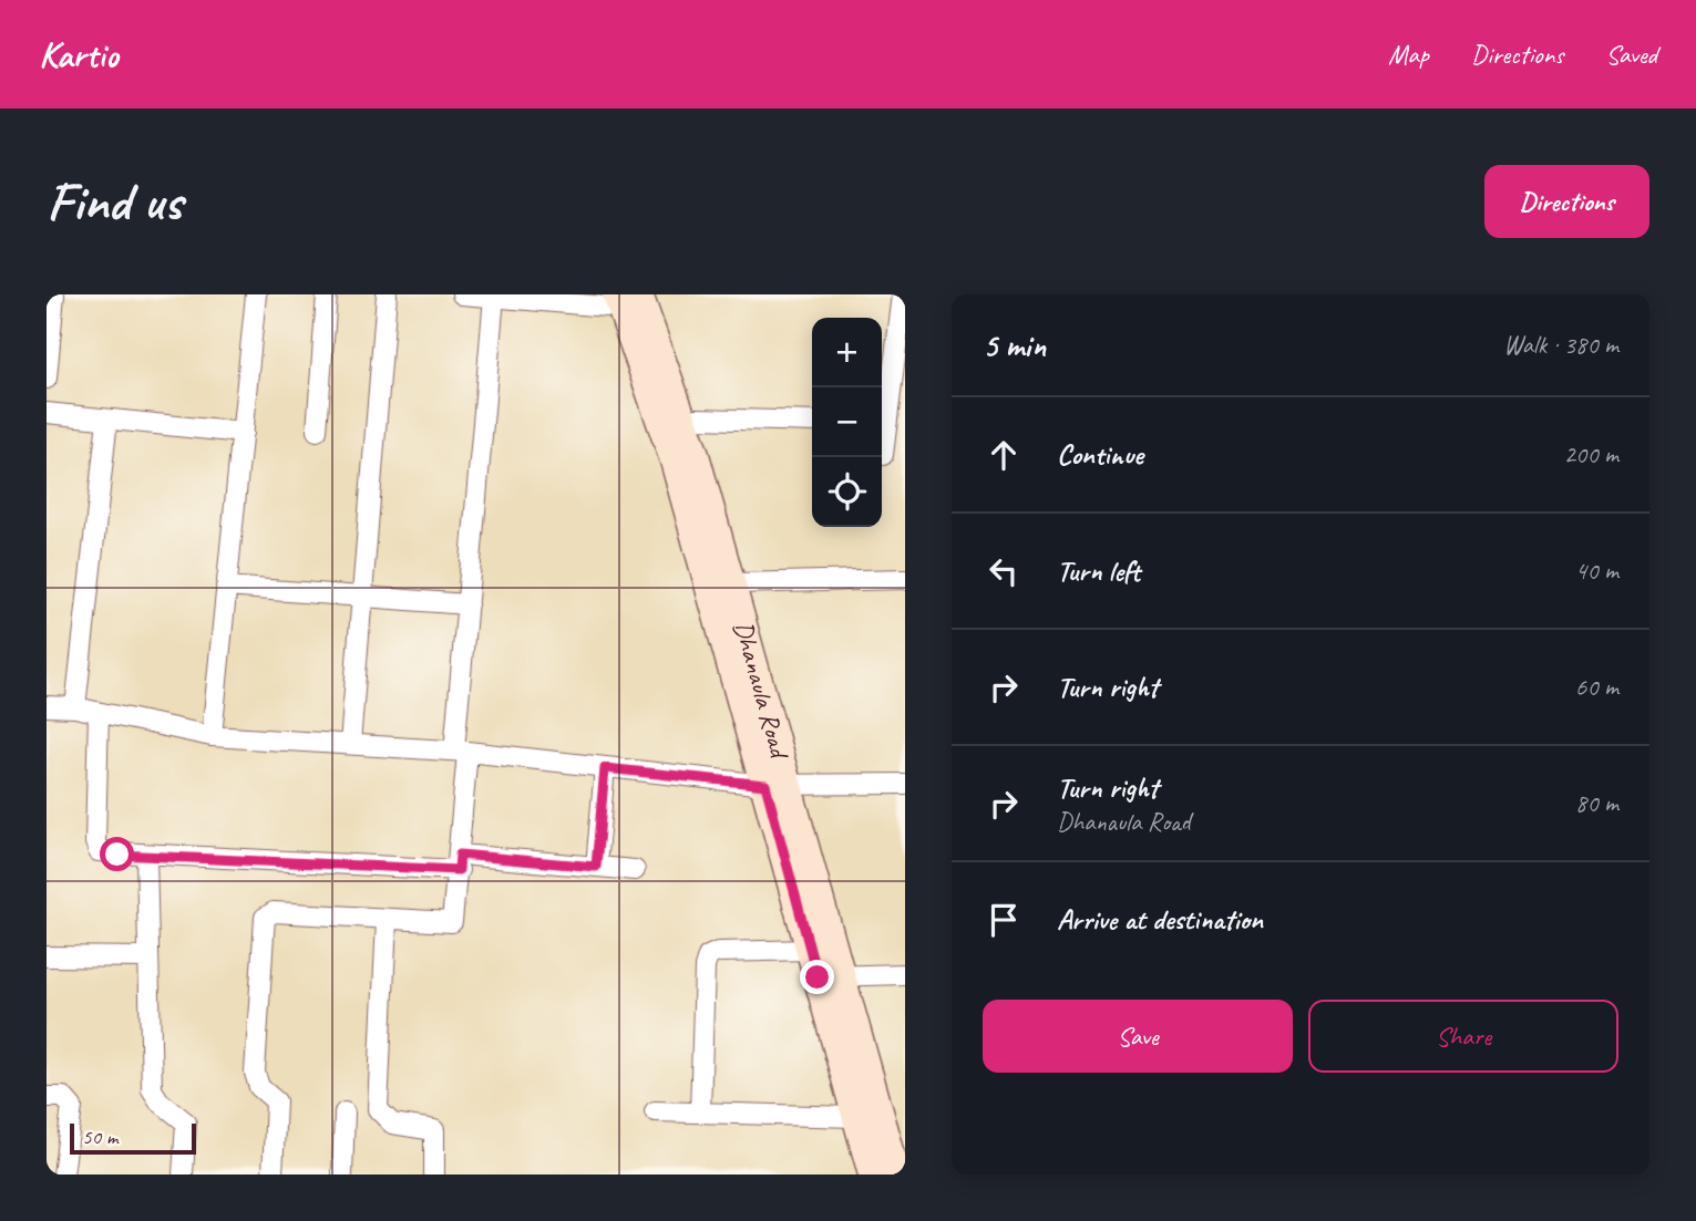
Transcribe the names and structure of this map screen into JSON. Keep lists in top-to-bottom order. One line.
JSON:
{"streets":{"street":["Dhanaula Road"]},"scale_bar":"50 m","page":{"header":"Kartio","nav":["Map","Directions","Saved"],"buttons":["Directions",["Save","Share"]],"title":"Find us","heading":["5 min","Walk · 380 m"],"map_buttons":["+","−"],"list":[["Continue","200 m"],["Turn left","40 m"],["Turn right","60 m"],["Turn right","Dhanaula Road","80 m"],"Arrive at destination"],"scale":"50 m"}}
